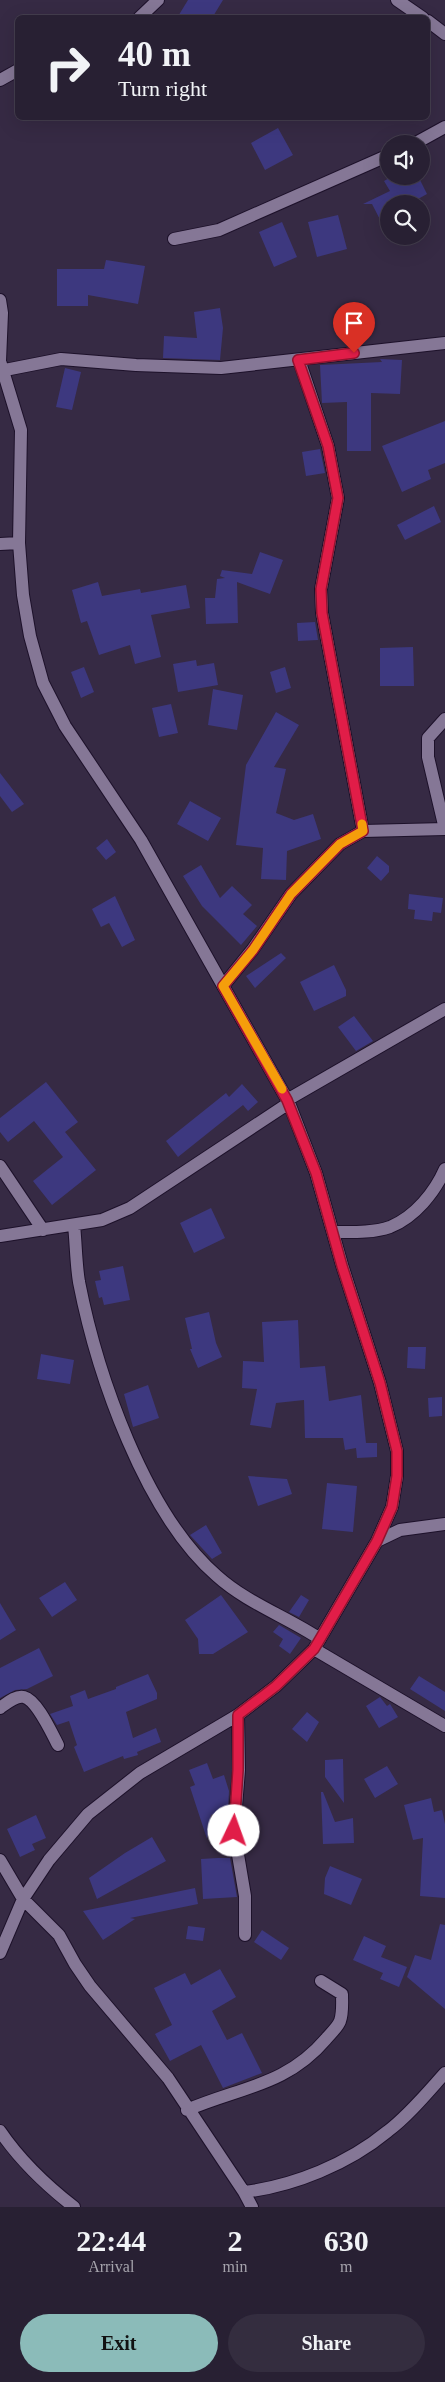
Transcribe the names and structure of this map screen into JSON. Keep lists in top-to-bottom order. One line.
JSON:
{"page":{"turn":["40 m","Turn right"],"eta":["22:44","Arrival","2","min","630","m"],"buttons":["Exit","Share"]}}
